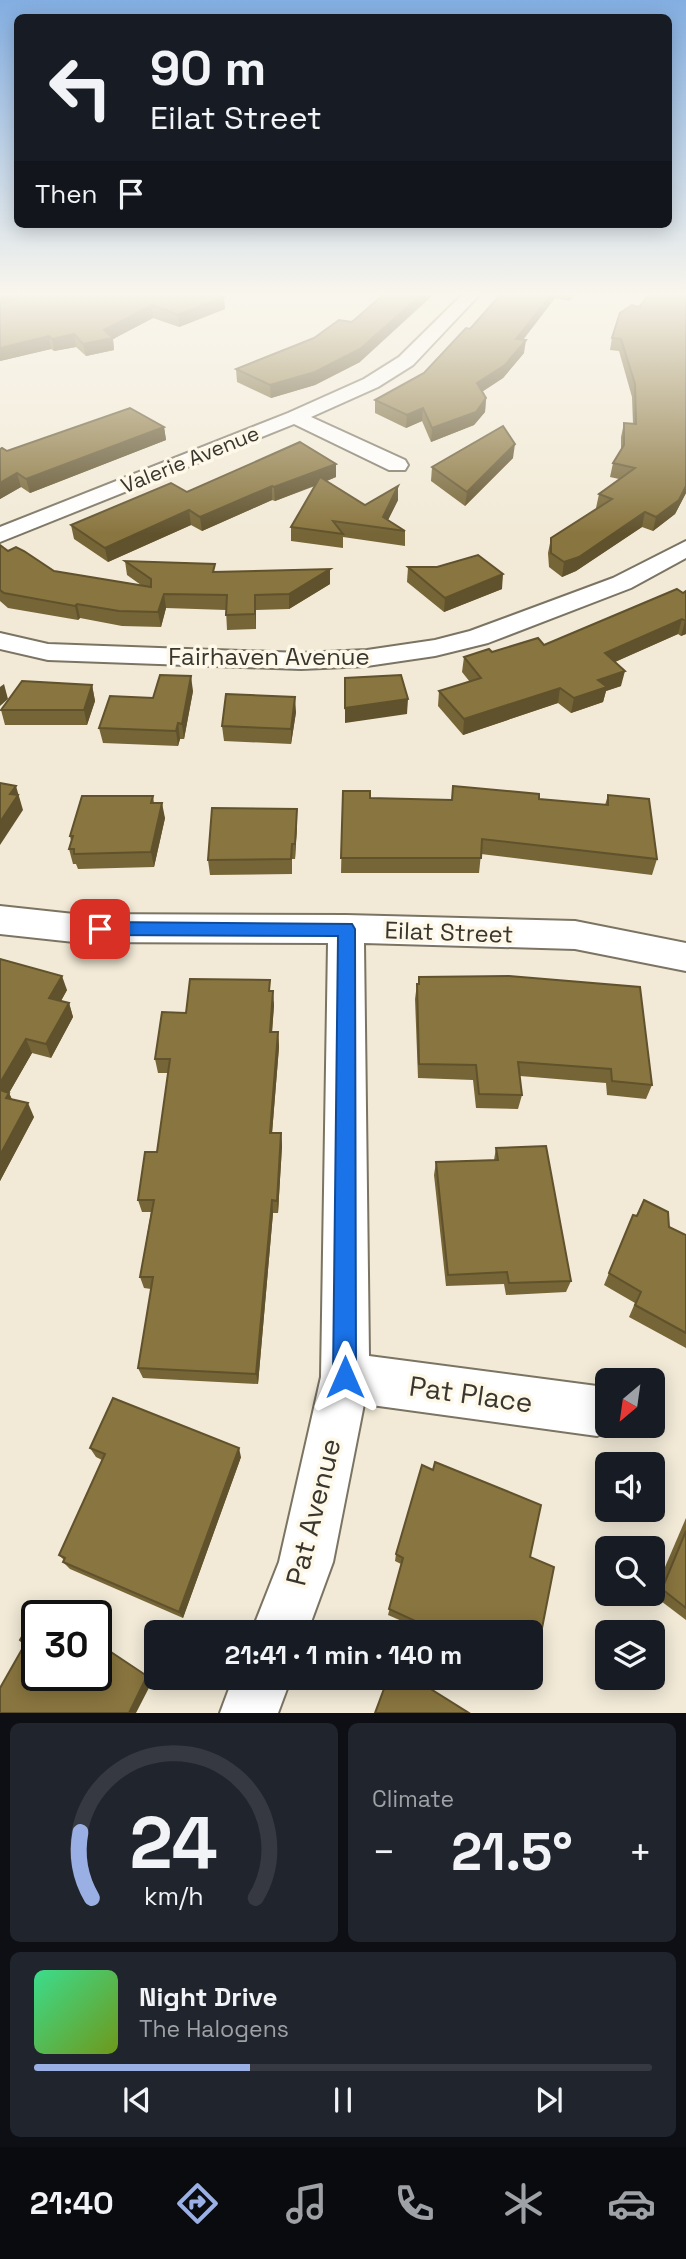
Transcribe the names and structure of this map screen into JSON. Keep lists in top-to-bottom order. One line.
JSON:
{"streets":{"street":["Valerie Avenue","Fairhaven Avenue","Eilat Street","Pat Place","Pat Avenue"]},"crossings":[["Eilat Street","Pat Avenue"],["Pat Place","Pat Avenue"]],"north":"bottom left","page":{"turn":["90 m","Eilat Street"],"then":"Then","limit":"30","trip":"21:41 · 1 min · 140 m","tile":"Climate","heat":["−","21.5°","+"],"song":["Night Drive","The Halogens"],"tabs":"21:40","gauge":["24","km/h"]}}
